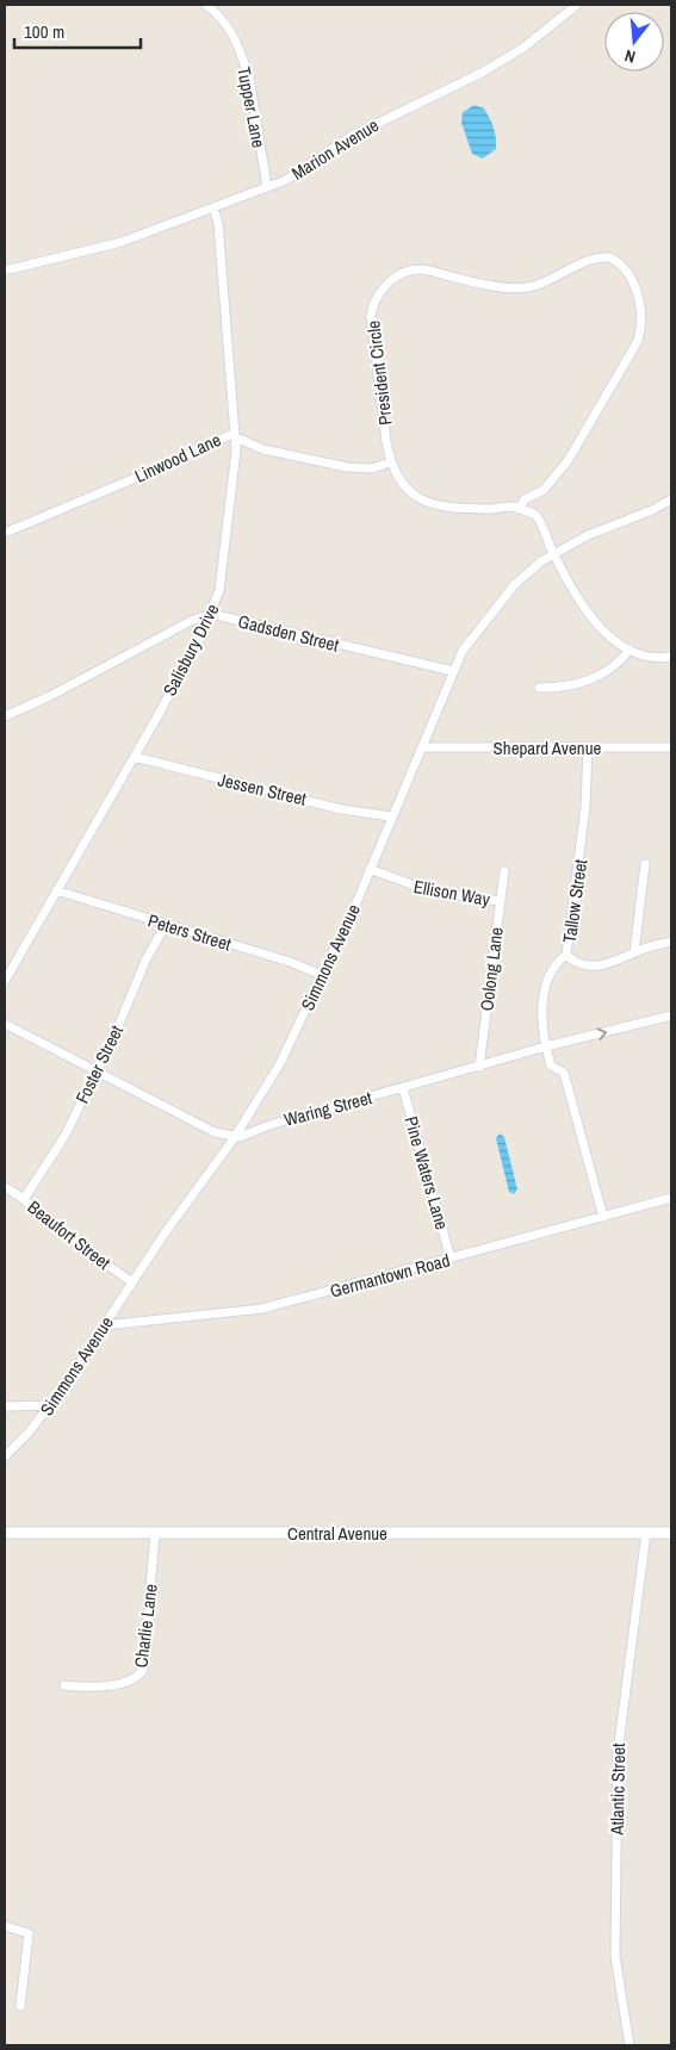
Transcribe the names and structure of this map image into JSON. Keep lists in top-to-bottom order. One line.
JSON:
{"streets":{"street":["Tupper Lane","Marion Avenue","President Circle","Linwood Lane","Gadsden Street","Salisbury Drive","Shepard Avenue","Jessen Street","Ellison Way","Tallow Street","Peters Street","Simmons Avenue","Oolong Lane","Foster Street","Waring Street","Pine Waters Lane","Beaufort Street","Germantown Road","Central Avenue","Charlie Lane","Atlantic Street"]},"crossings":[["Tupper Lane","Marion Avenue"],["Marion Avenue","Salisbury Drive"],["President Circle","Linwood Lane"],["Linwood Lane","Salisbury Drive"],["Gadsden Street","Salisbury Drive"],["Gadsden Street","Simmons Avenue"],["Salisbury Drive","Jessen Street"],["Salisbury Drive","Peters Street"],["Shepard Avenue","Tallow Street"],["Shepard Avenue","Simmons Avenue"],["Jessen Street","Simmons Avenue"],["Ellison Way","Simmons Avenue"],["Ellison Way","Oolong Lane"],["Tallow Street","Waring Street"],["Peters Street","Simmons Avenue"],["Peters Street","Foster Street"],["Simmons Avenue","Waring Street"],["Simmons Avenue","Beaufort Street"],["Simmons Avenue","Germantown Road"],["Oolong Lane","Waring Street"],["Foster Street","Beaufort Street"],["Waring Street","Pine Waters Lane"],["Pine Waters Lane","Germantown Road"],["Central Avenue","Charlie Lane"],["Central Avenue","Atlantic Street"]],"scale_bar":"100 m","north":"bottom"}
